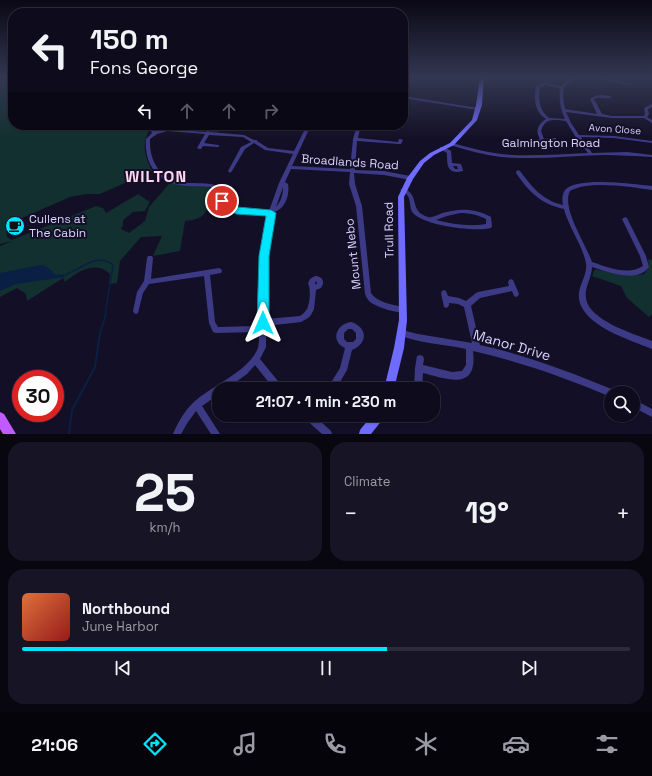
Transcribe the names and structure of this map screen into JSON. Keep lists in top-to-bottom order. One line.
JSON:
{"streets":{"street":["Avon Close","Galmington Road","Broadlands Road","Trull Road","Mount Nebo","Manor Drive"]},"crossings":[["Galmington Road","Trull Road"],["Broadlands Road","Trull Road"],["Broadlands Road","Mount Nebo"],["Trull Road","Mount Nebo"],["Trull Road","Manor Drive"]],"districts":["WILTON"],"places":{"cafe":["Cullens at The Cabin"]},"page":{"turn":["150 m","Fons George"],"limit":"30","trip":"21:07 · 1 min · 230 m","tile":[["25","km/h"],"Climate"],"heat":["−","19°","+"],"song":["Northbound","June Harbor"],"tabs":"21:06"}}
